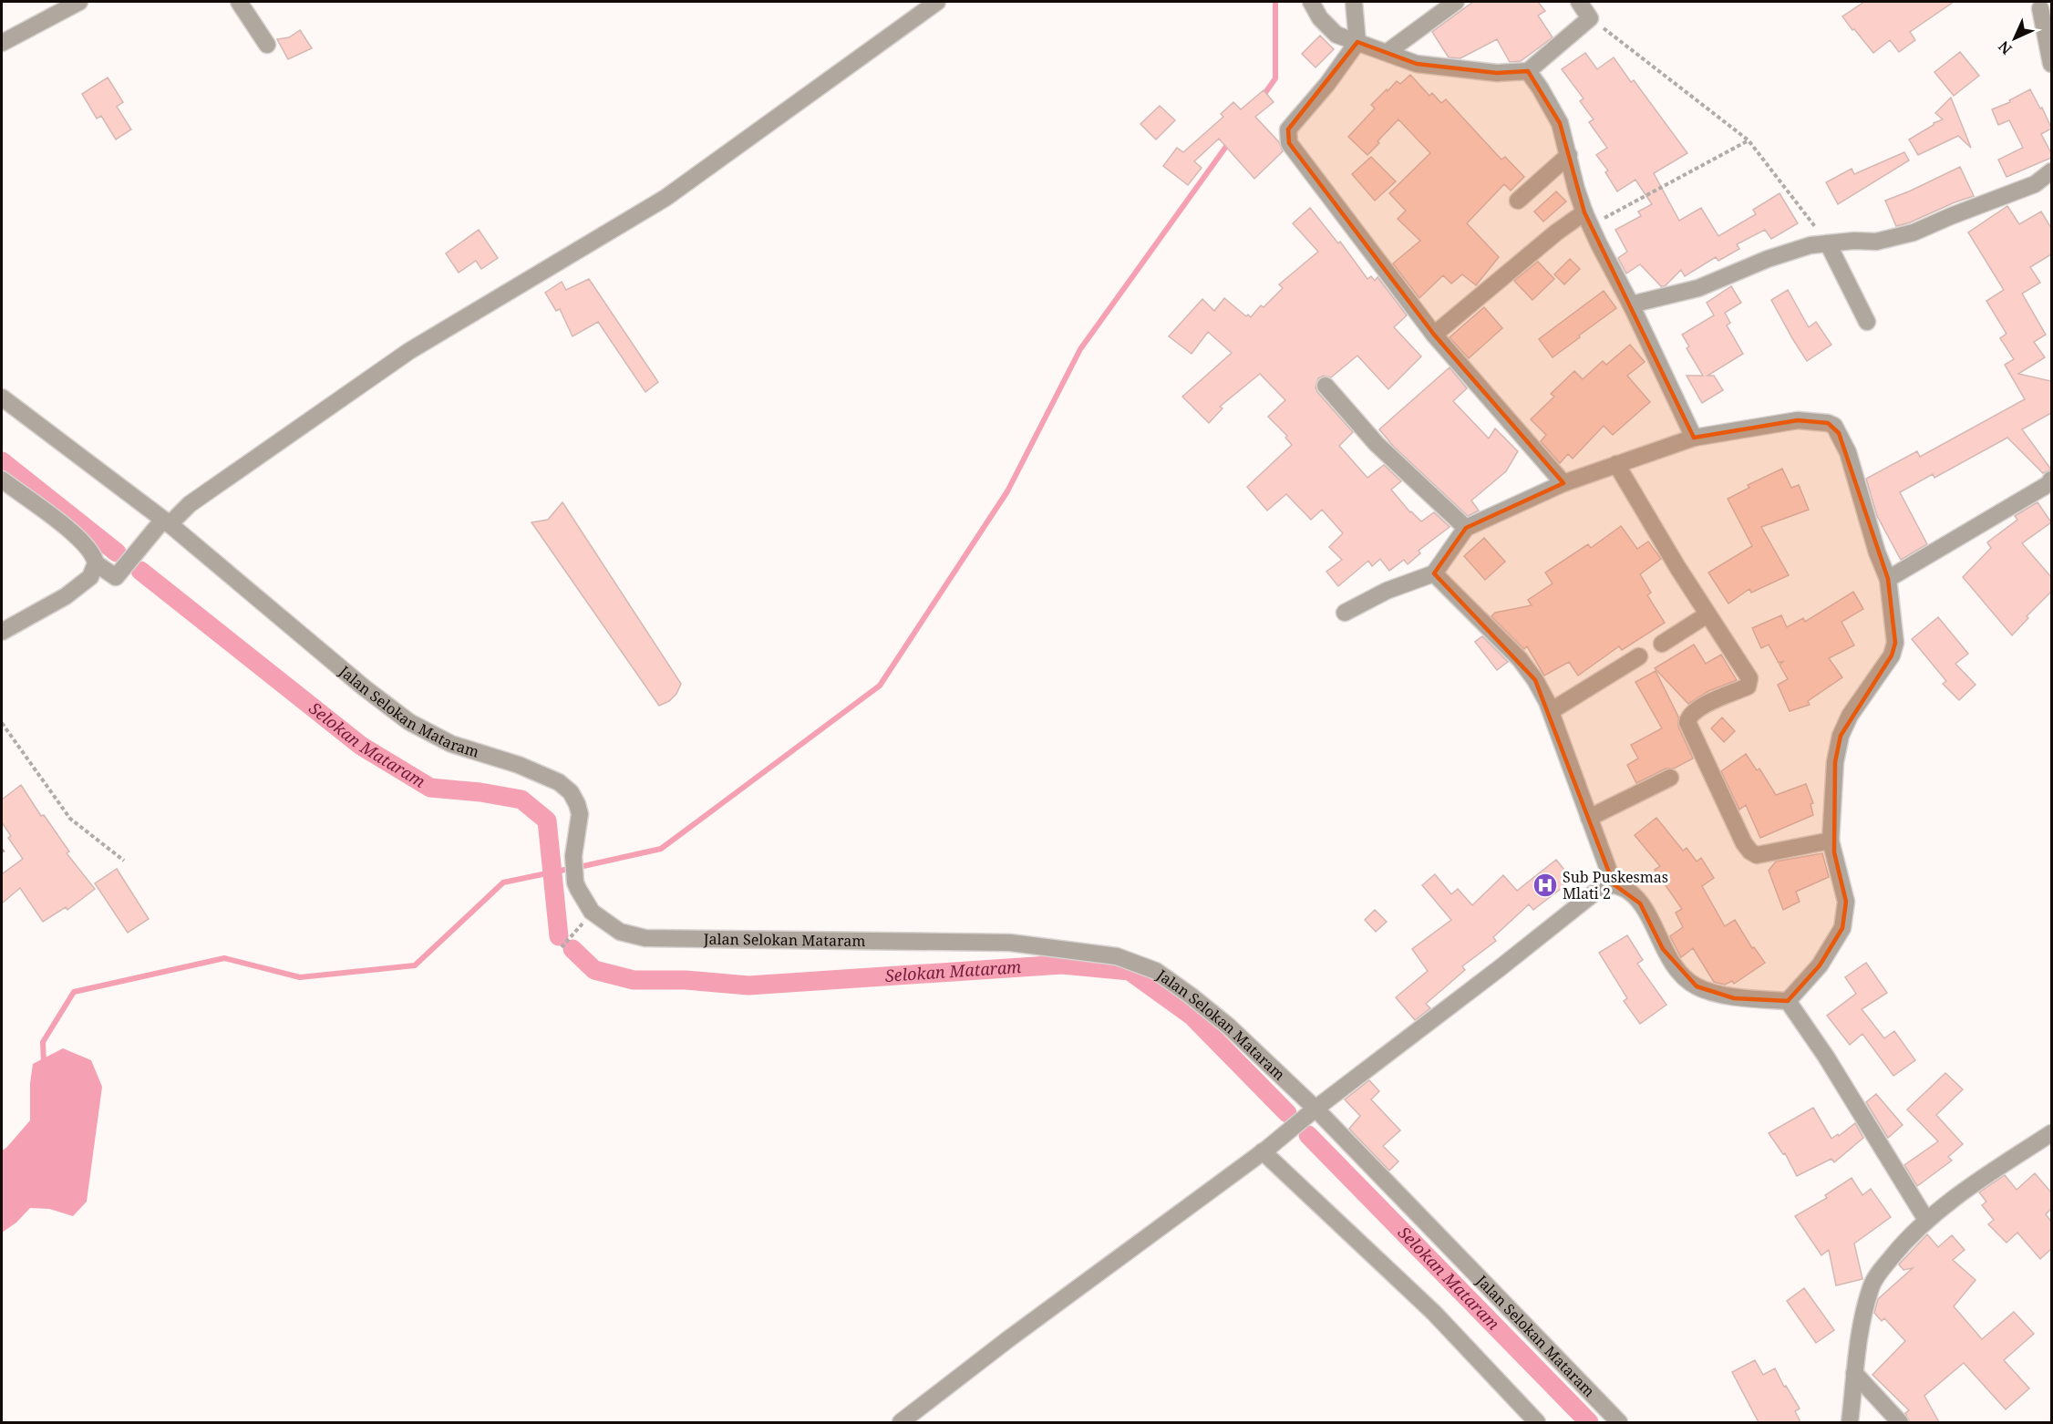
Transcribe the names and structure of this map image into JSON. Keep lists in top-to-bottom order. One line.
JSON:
{"streets":{"street":["Jalan Selokan Mataram"]},"water":["Selokan Mataram"],"places":{"hospital":["Sub Puskesmas Mlati 2"]},"north":"bottom left"}
